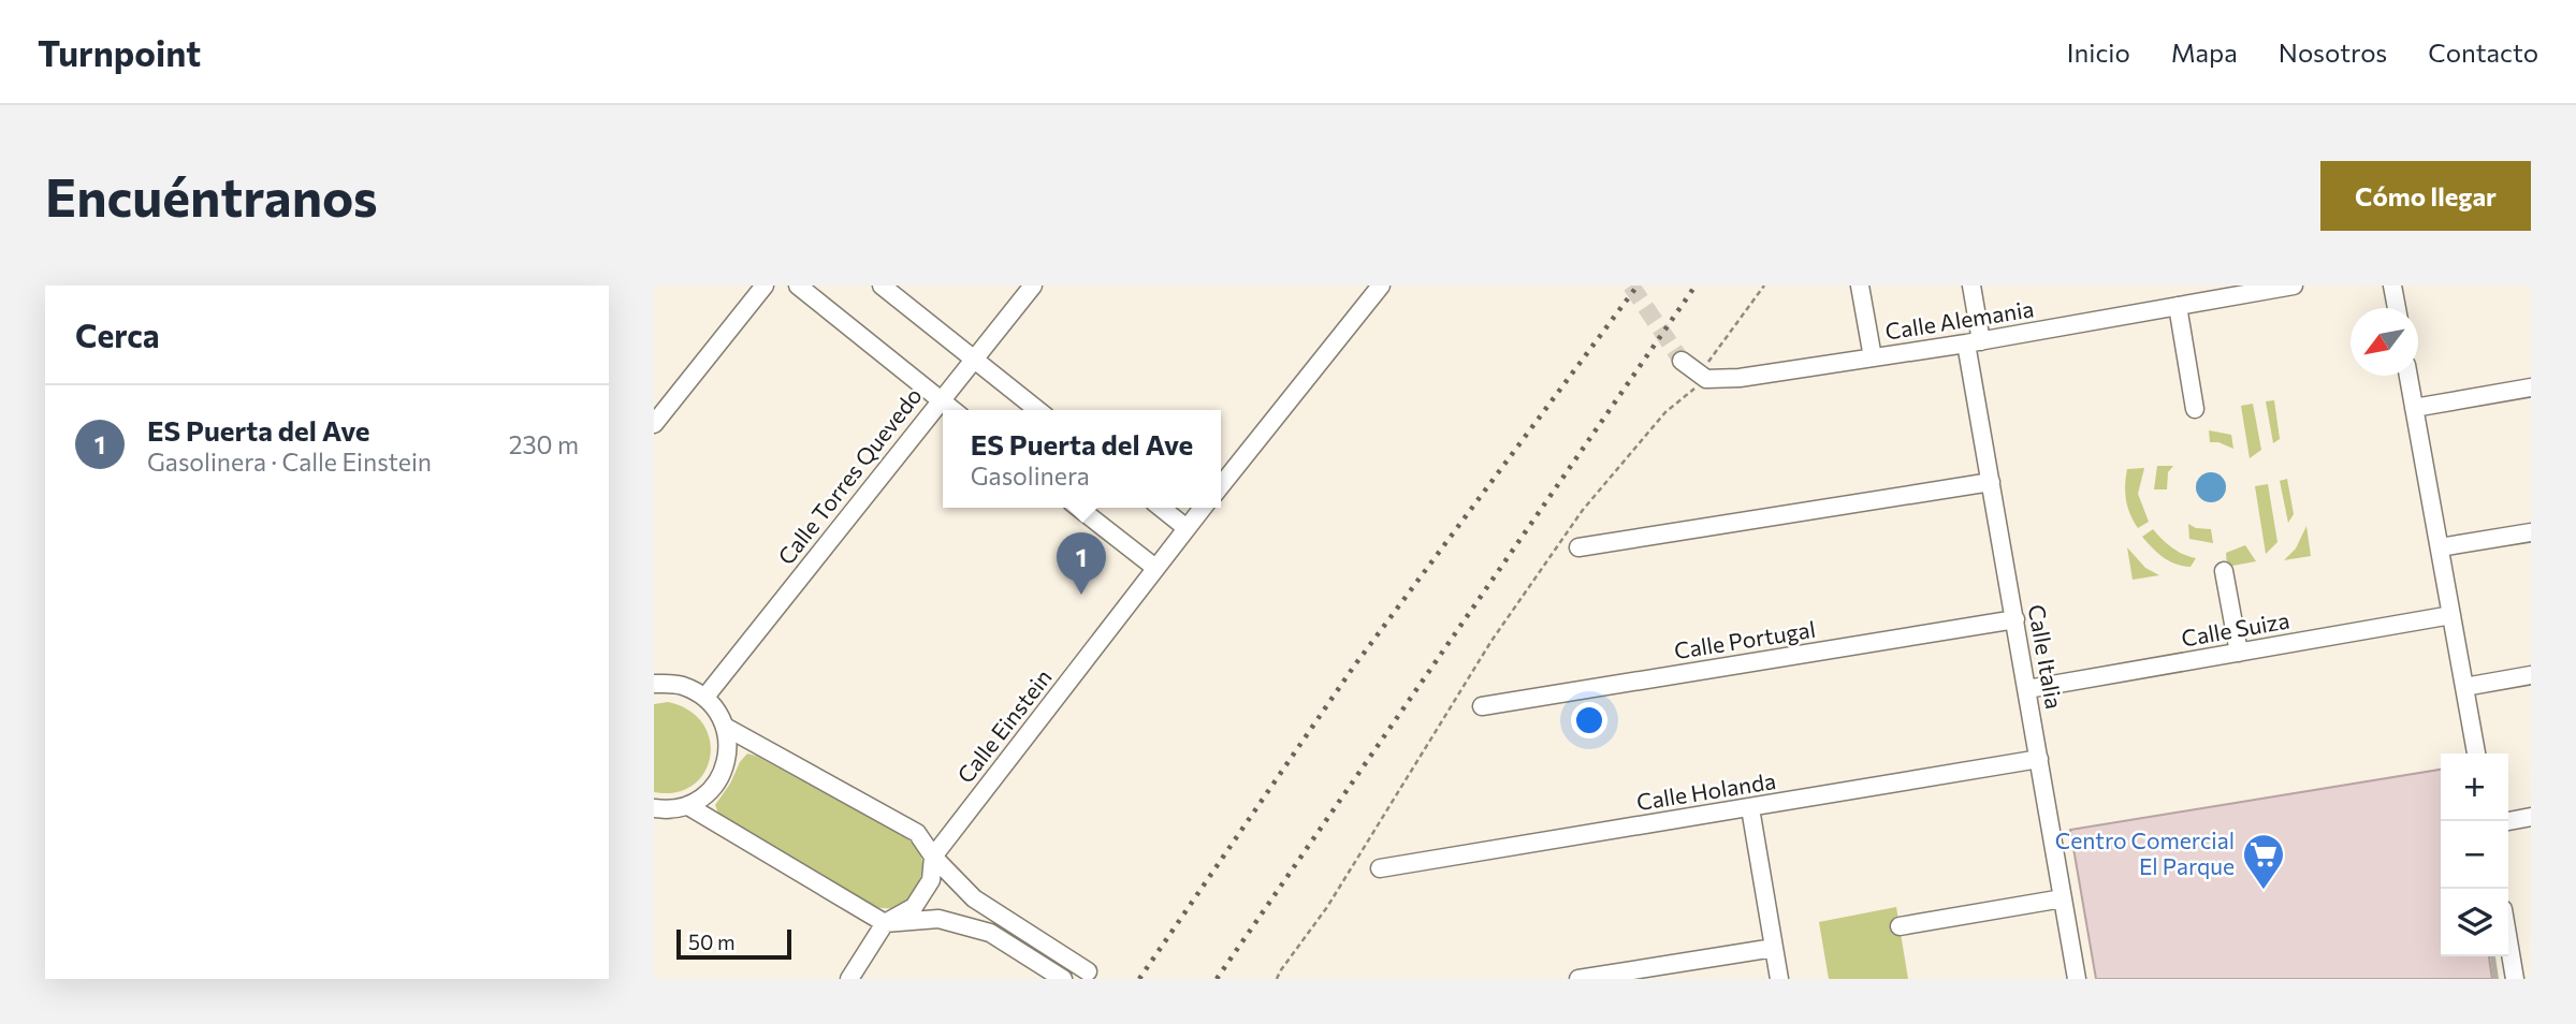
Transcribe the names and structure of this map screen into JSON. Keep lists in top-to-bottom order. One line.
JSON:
{"streets":{"street":["Calle Alemania","Calle Torres Quevedo","Calle Suiza","Calle Portugal","Calle Italia","Calle Einstein","Calle Holanda"]},"crossings":[["Calle Alemania","Calle Italia"],["Calle Suiza","Calle Italia"],["Calle Portugal","Calle Italia"],["Calle Italia","Calle Holanda"]],"places":{"supermarket":["Centro Comercial El Parque"]},"scale_bar":"50 m","north":"bottom left","page":{"header":"Turnpoint","nav":["Inicio","Mapa","Nosotros","Contacto"],"buttons":"Cómo llegar","title":"Encuéntranos","heading":"Cerca","list":[{"mark":"1","name":"ES Puerta del Ave","note":"Gasolinera · Calle Einstein","value":"230 m"}],"popup":["ES Puerta del Ave","Gasolinera"],"pins":"1","map_buttons":["+","−"],"scale":"50 m"}}
